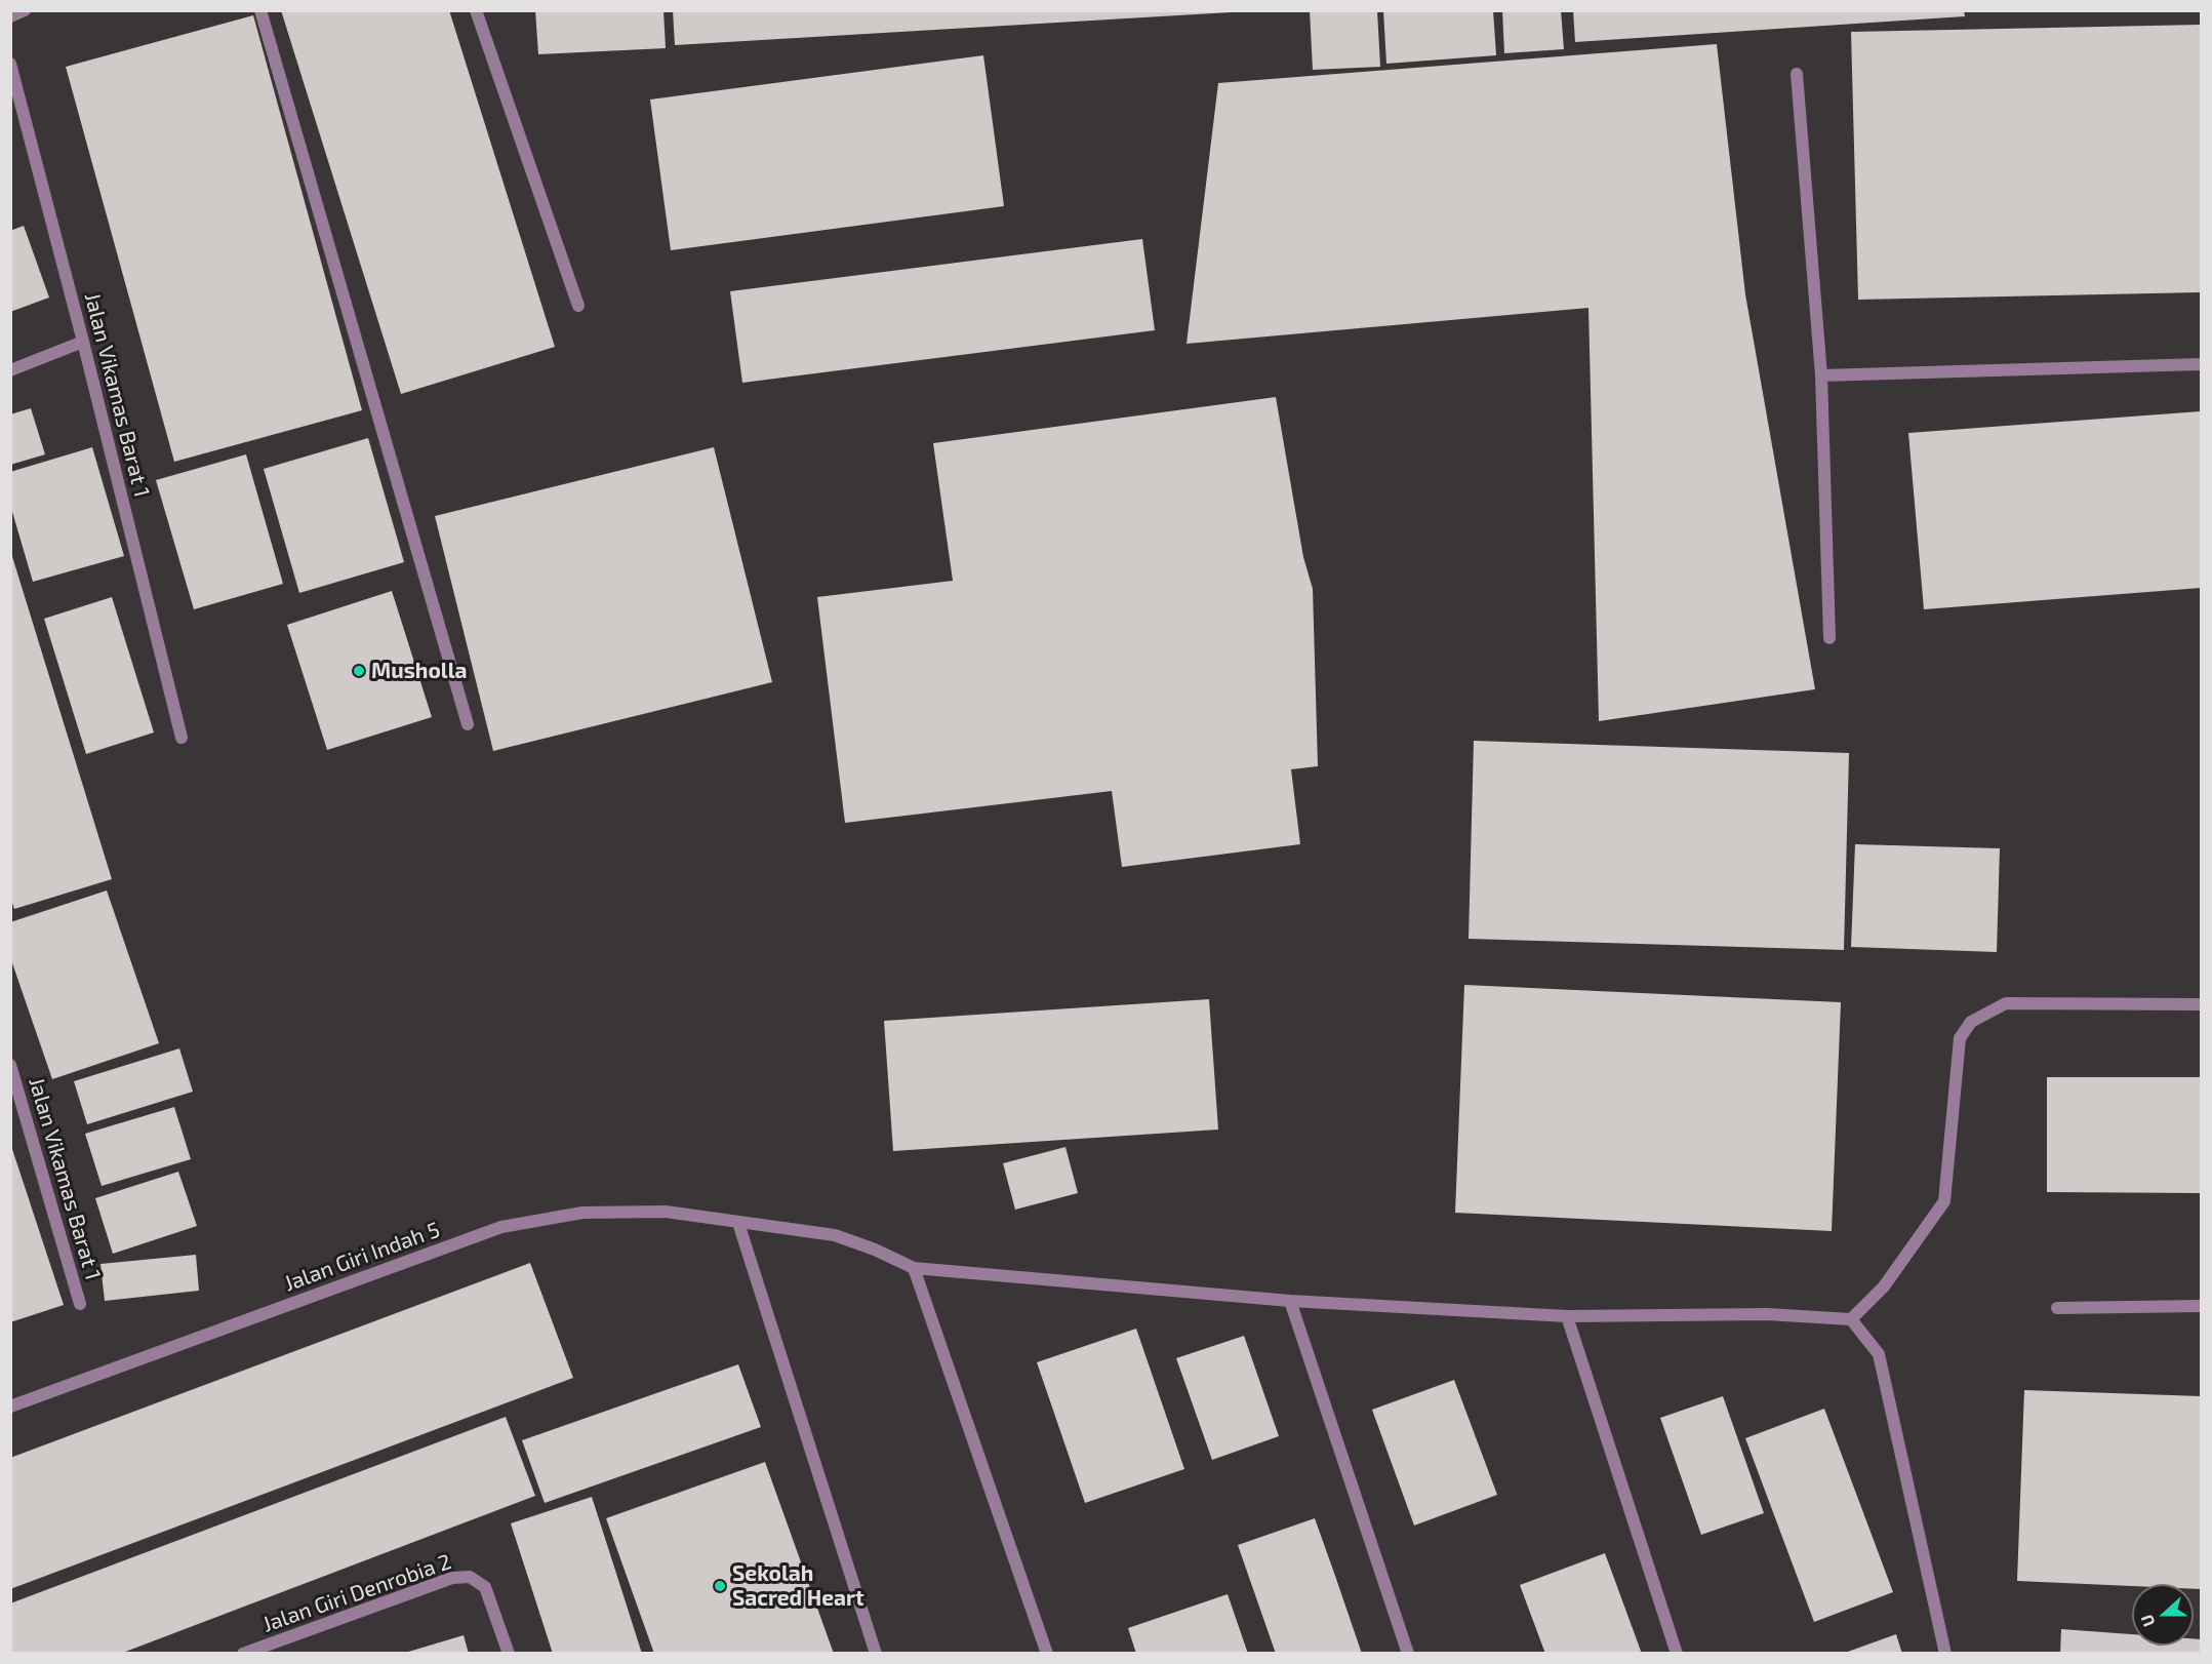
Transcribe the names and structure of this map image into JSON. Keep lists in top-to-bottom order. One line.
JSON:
{"streets":{"street":["Jalan Vikamas Barat 1","Jalan Giri Indah 5","Jalan Giri Denrobia 2"]},"places":["Musholla","Sekolah Sacred Heart"],"north":"left"}
